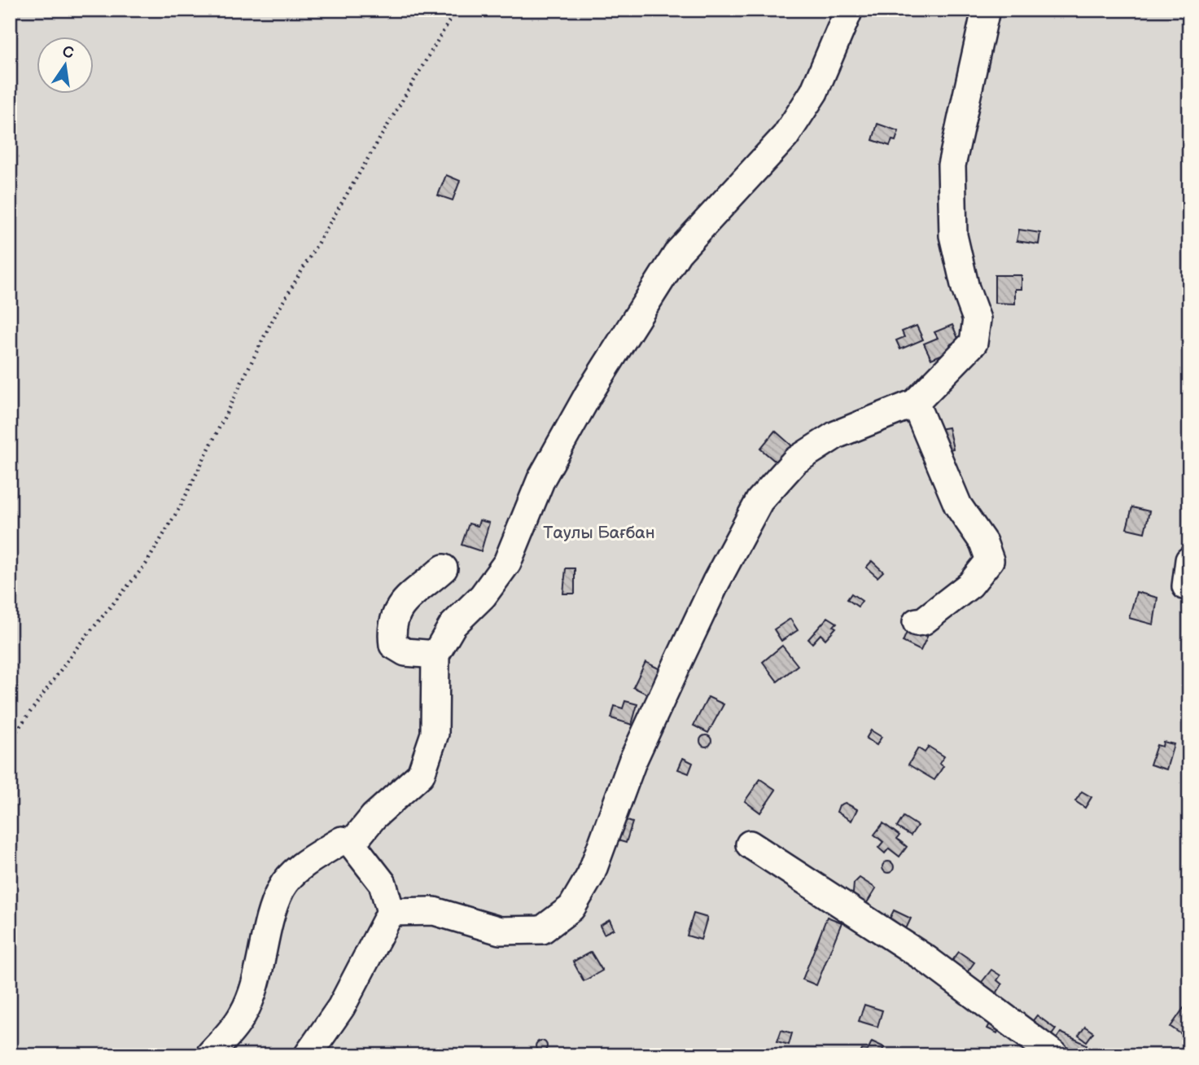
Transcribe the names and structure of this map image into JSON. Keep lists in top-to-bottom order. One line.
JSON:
{"parks":["Таулы Бағбан"],"north":"top"}
